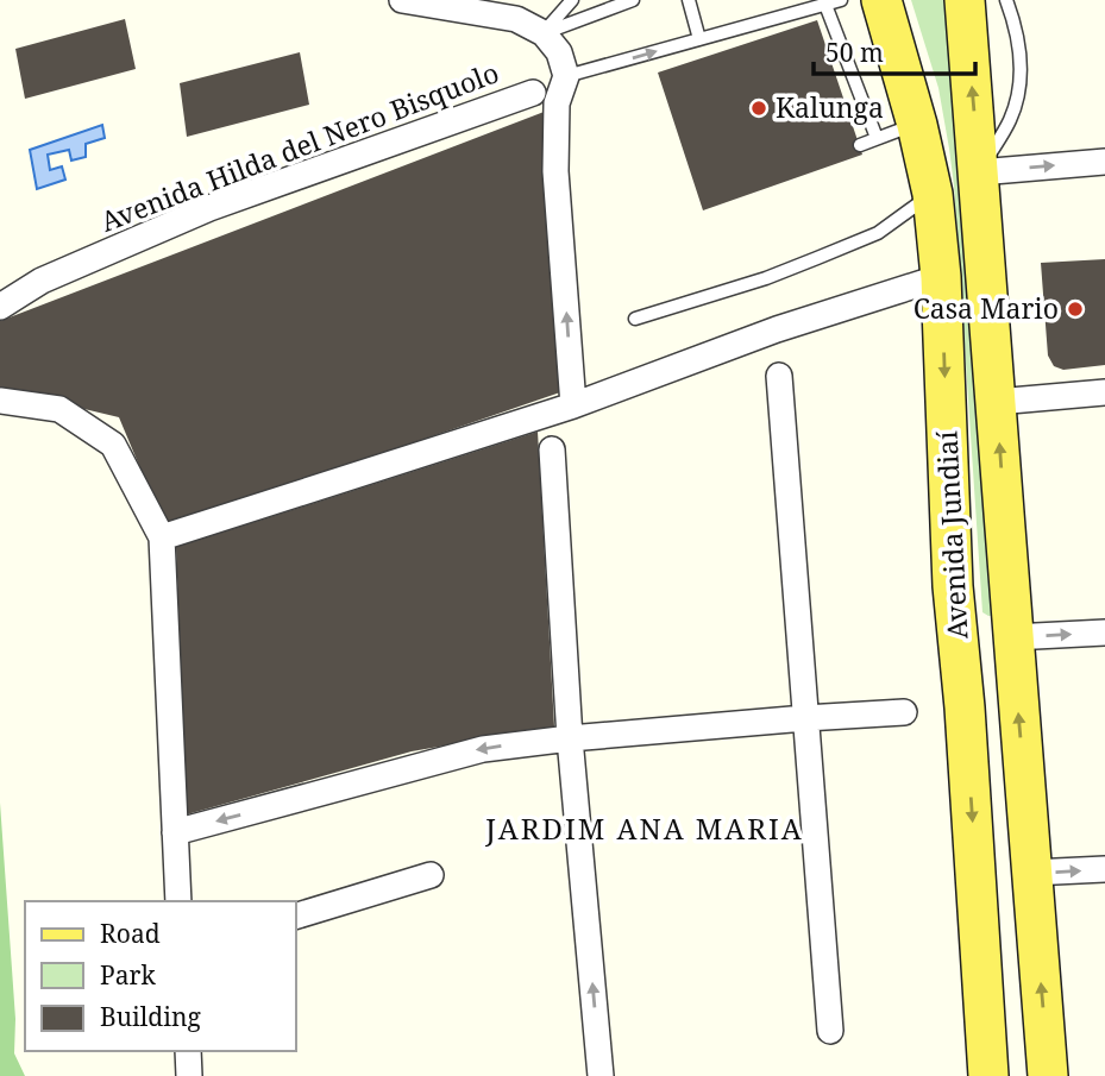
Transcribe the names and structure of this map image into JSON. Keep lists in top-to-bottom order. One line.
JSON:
{"streets":{"main road":["Avenida Jundiaí"],"street":["Avenida Hilda del Nero Bisquolo"]},"districts":["JARDIM ANA MARIA"],"places":["Kalunga","Casa Mario"],"legend":["Road","Park","Building"],"scale_bar":"50 m"}
